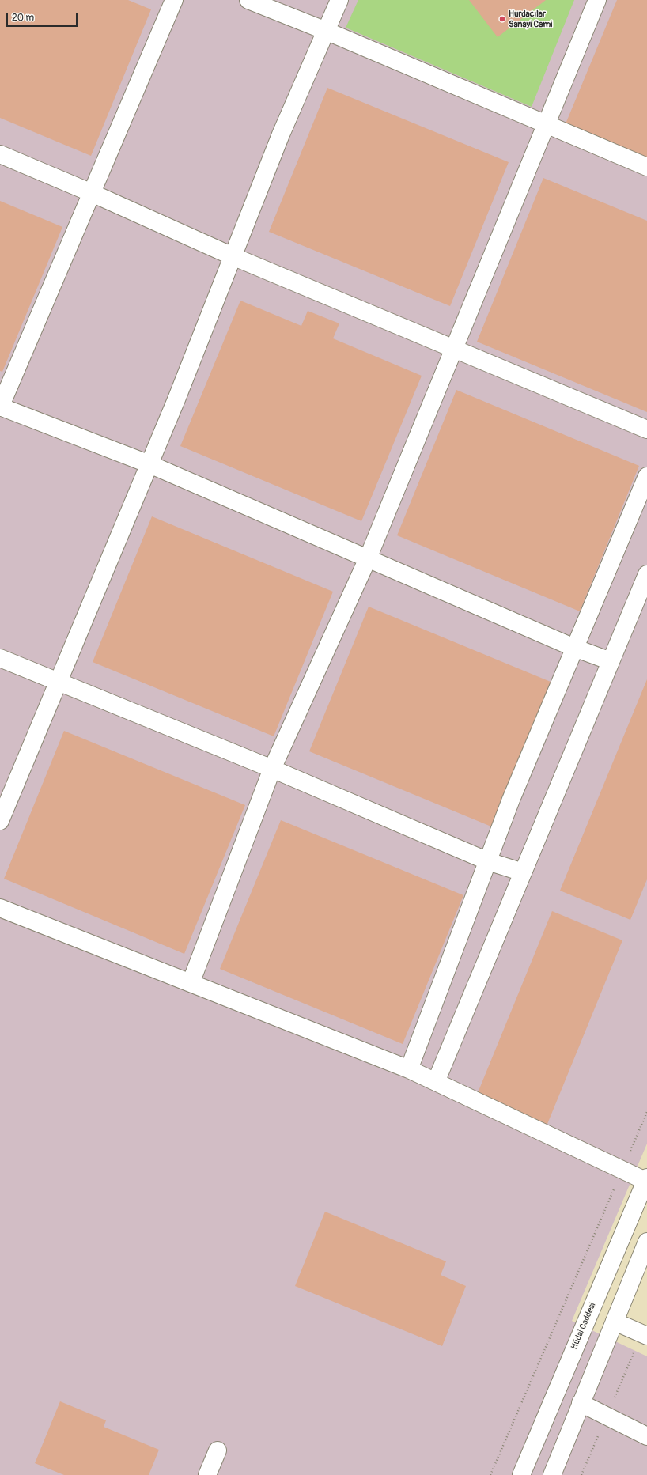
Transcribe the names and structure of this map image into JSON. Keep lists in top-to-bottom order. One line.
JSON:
{"streets":{"street":["Hüdai Caddesi"]},"places":["Hurdacılar Sanayi Cami"],"scale_bar":"20 m"}
